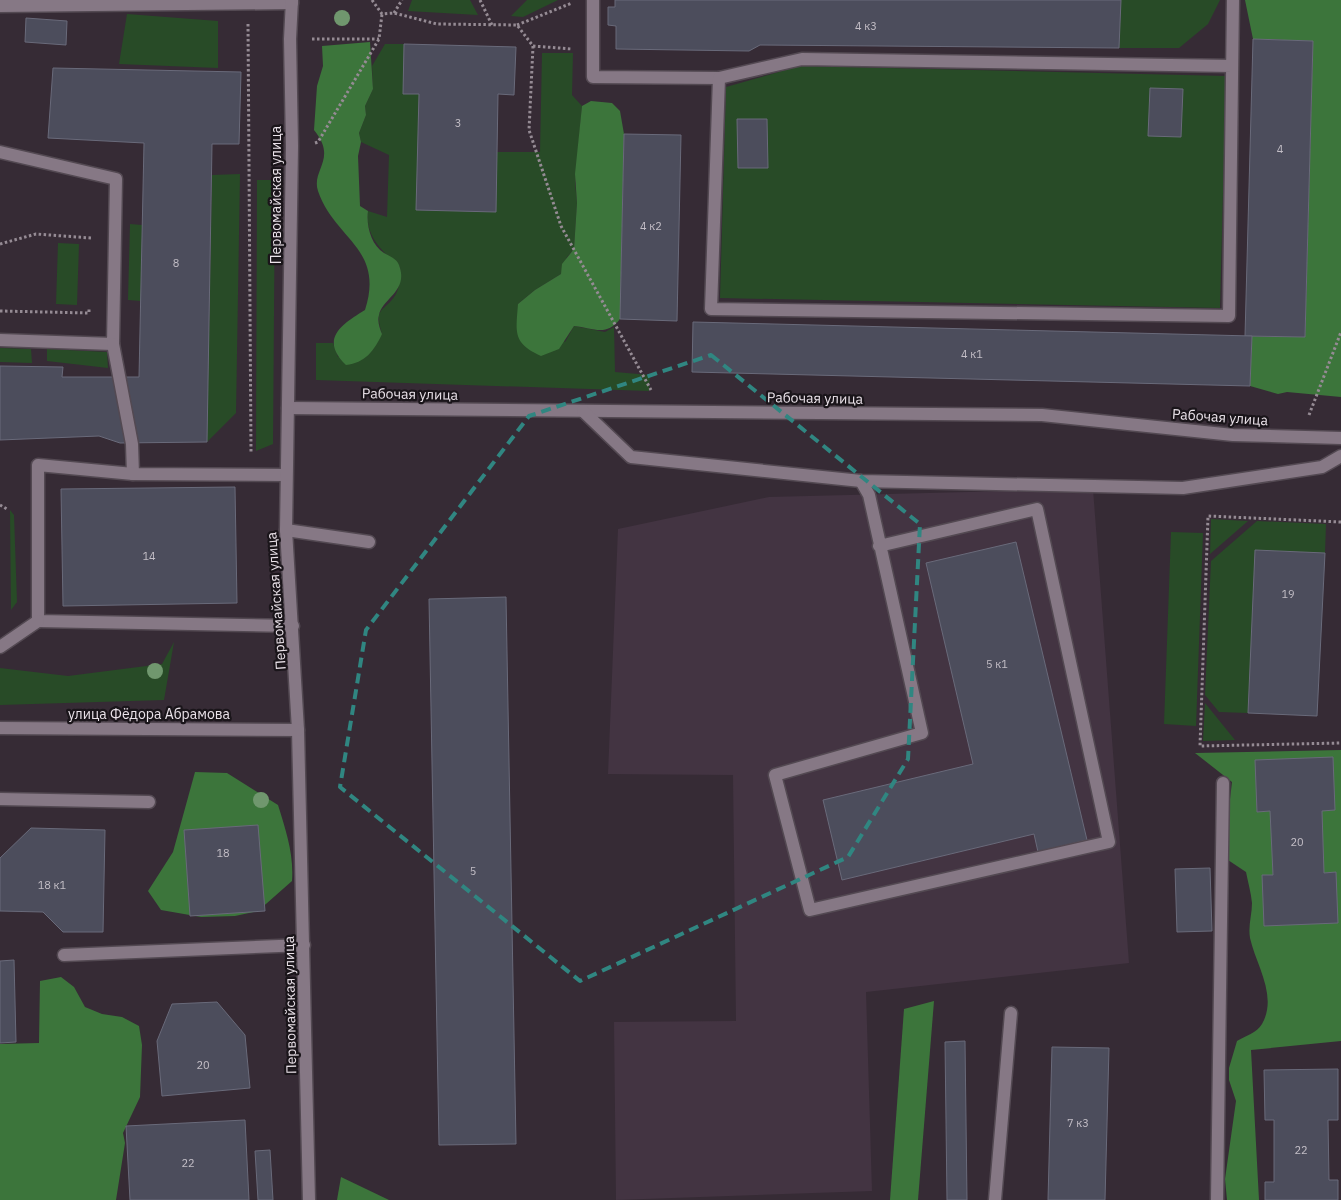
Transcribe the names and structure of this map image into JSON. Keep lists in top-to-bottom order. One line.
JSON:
{"streets":{"street":["Первомайская улица","Рабочая улица","улица Фёдора Абрамова"]},"crossings":[["Первомайская улица","Рабочая улица"],["Первомайская улица","улица Фёдора Абрамова"]],"house_numbers":["4 к3","3","4","4 к2","8","4 к1","14","19","5 к1","20","18","5","18 к1","20","7 к3","22","22"]}
